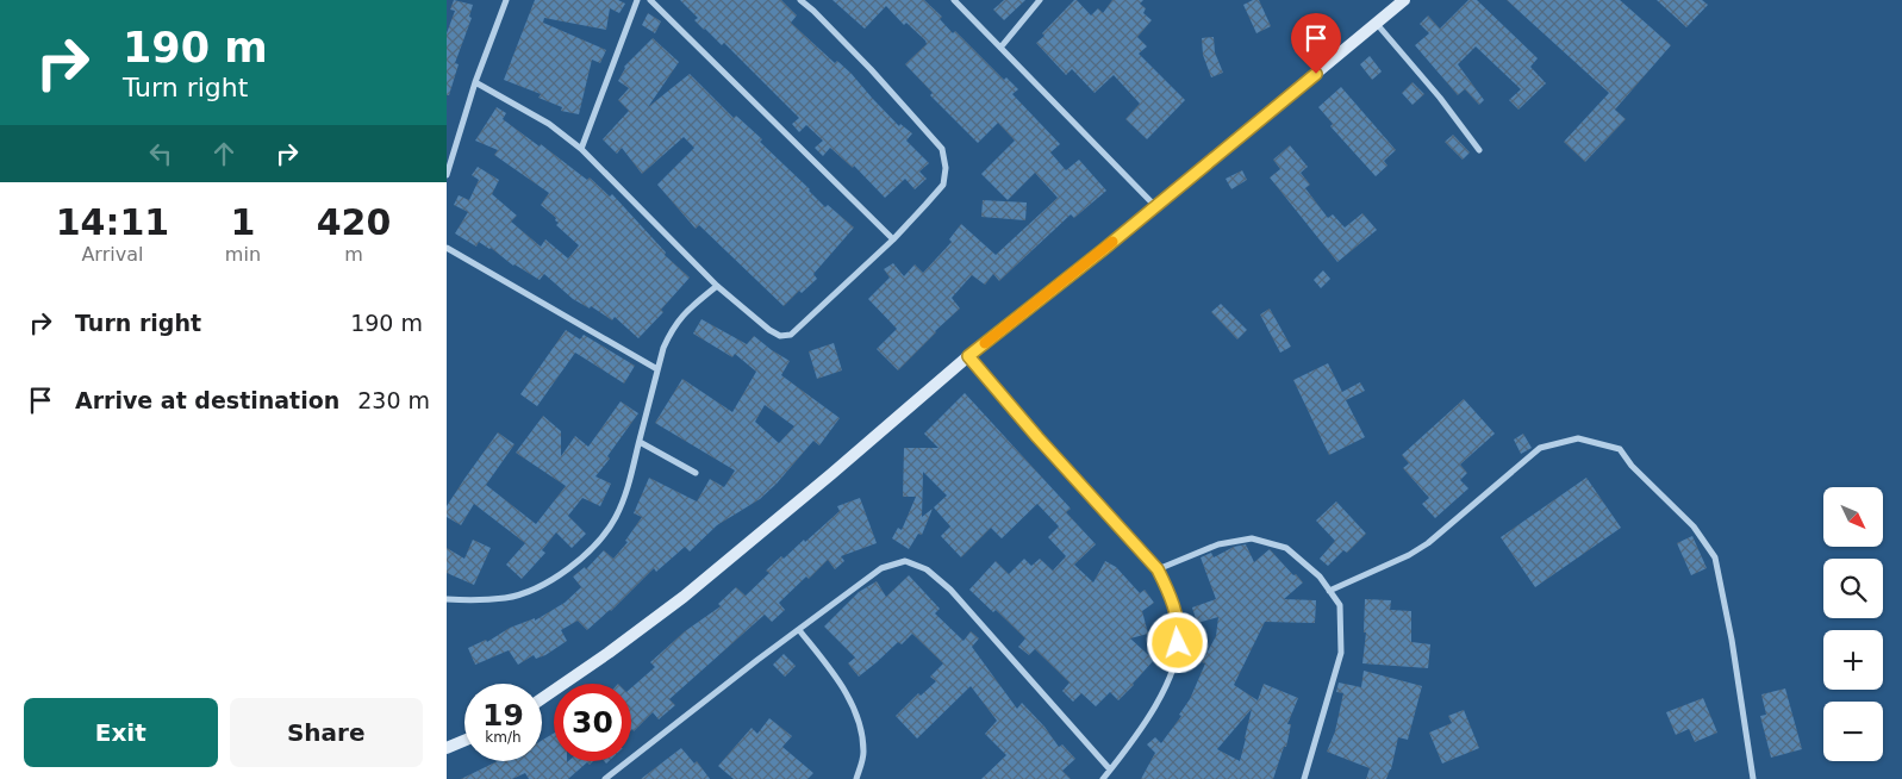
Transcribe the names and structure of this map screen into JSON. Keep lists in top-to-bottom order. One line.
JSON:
{"north":"bottom right","page":{"turn":["190 m","Turn right"],"eta":["14:11","Arrival","1","min","420","m"],"list":[{"name":"Turn right","value":"190 m"},{"name":"Arrive at destination","value":"230 m"}],"map_buttons":["+","−"],"speed":"19 km/h","limit":"30","buttons":["Exit","Share"]}}
